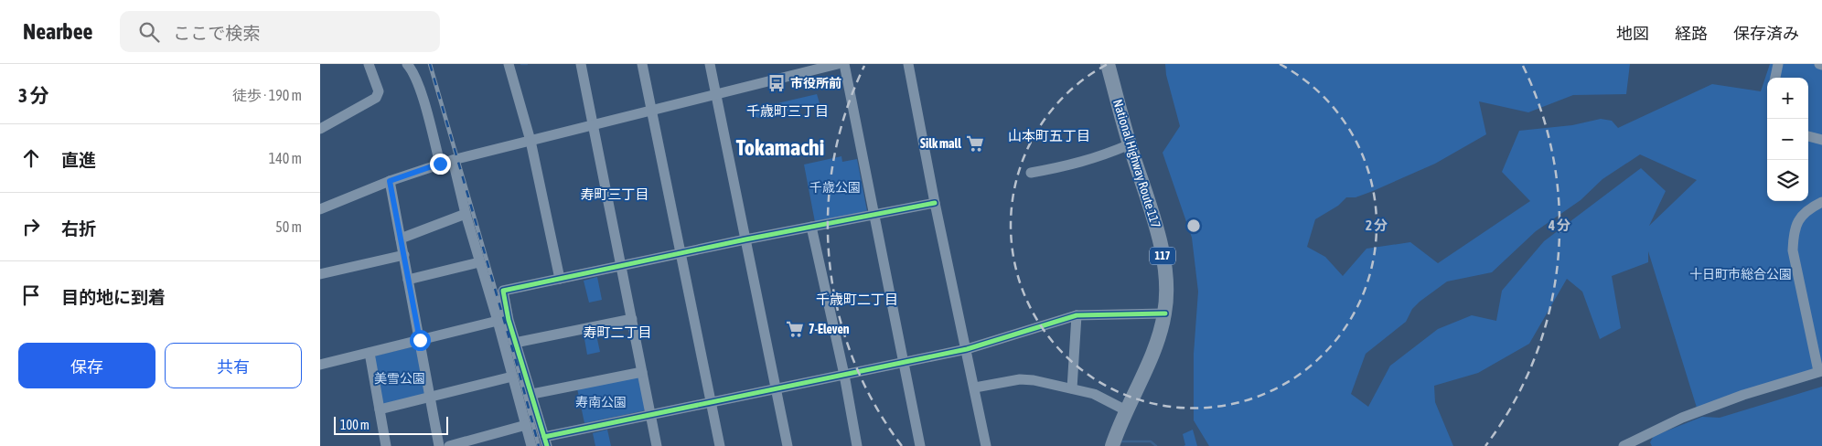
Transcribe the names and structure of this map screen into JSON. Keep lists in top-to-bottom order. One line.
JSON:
{"streets":{"highway":["National Highway Route 117","117"]},"districts":["千歳町三丁目","山本町五丁目","Tokamachi","寿町三丁目","千歳町二丁目","寿町二丁目"],"parks":["千歳公園","十日町市総合公園","美雪公園","寿南公園"],"places":{"bus stop":["市役所前"],"supermarket":["Silk mall","7-Eleven"]},"scale_bar":"100 m","page":{"header":"Nearbee","search":"ここで検索","nav":["地図","経路","保存済み"],"heading":["3 分","徒歩 · 190 m"],"map_buttons":["+","−"],"list":[["直進","140 m"],["右折","50 m"],"目的地に到着"],"buttons":["保存","共有"],"scale":"100 m"},"rings":["2 分","4 分"]}
